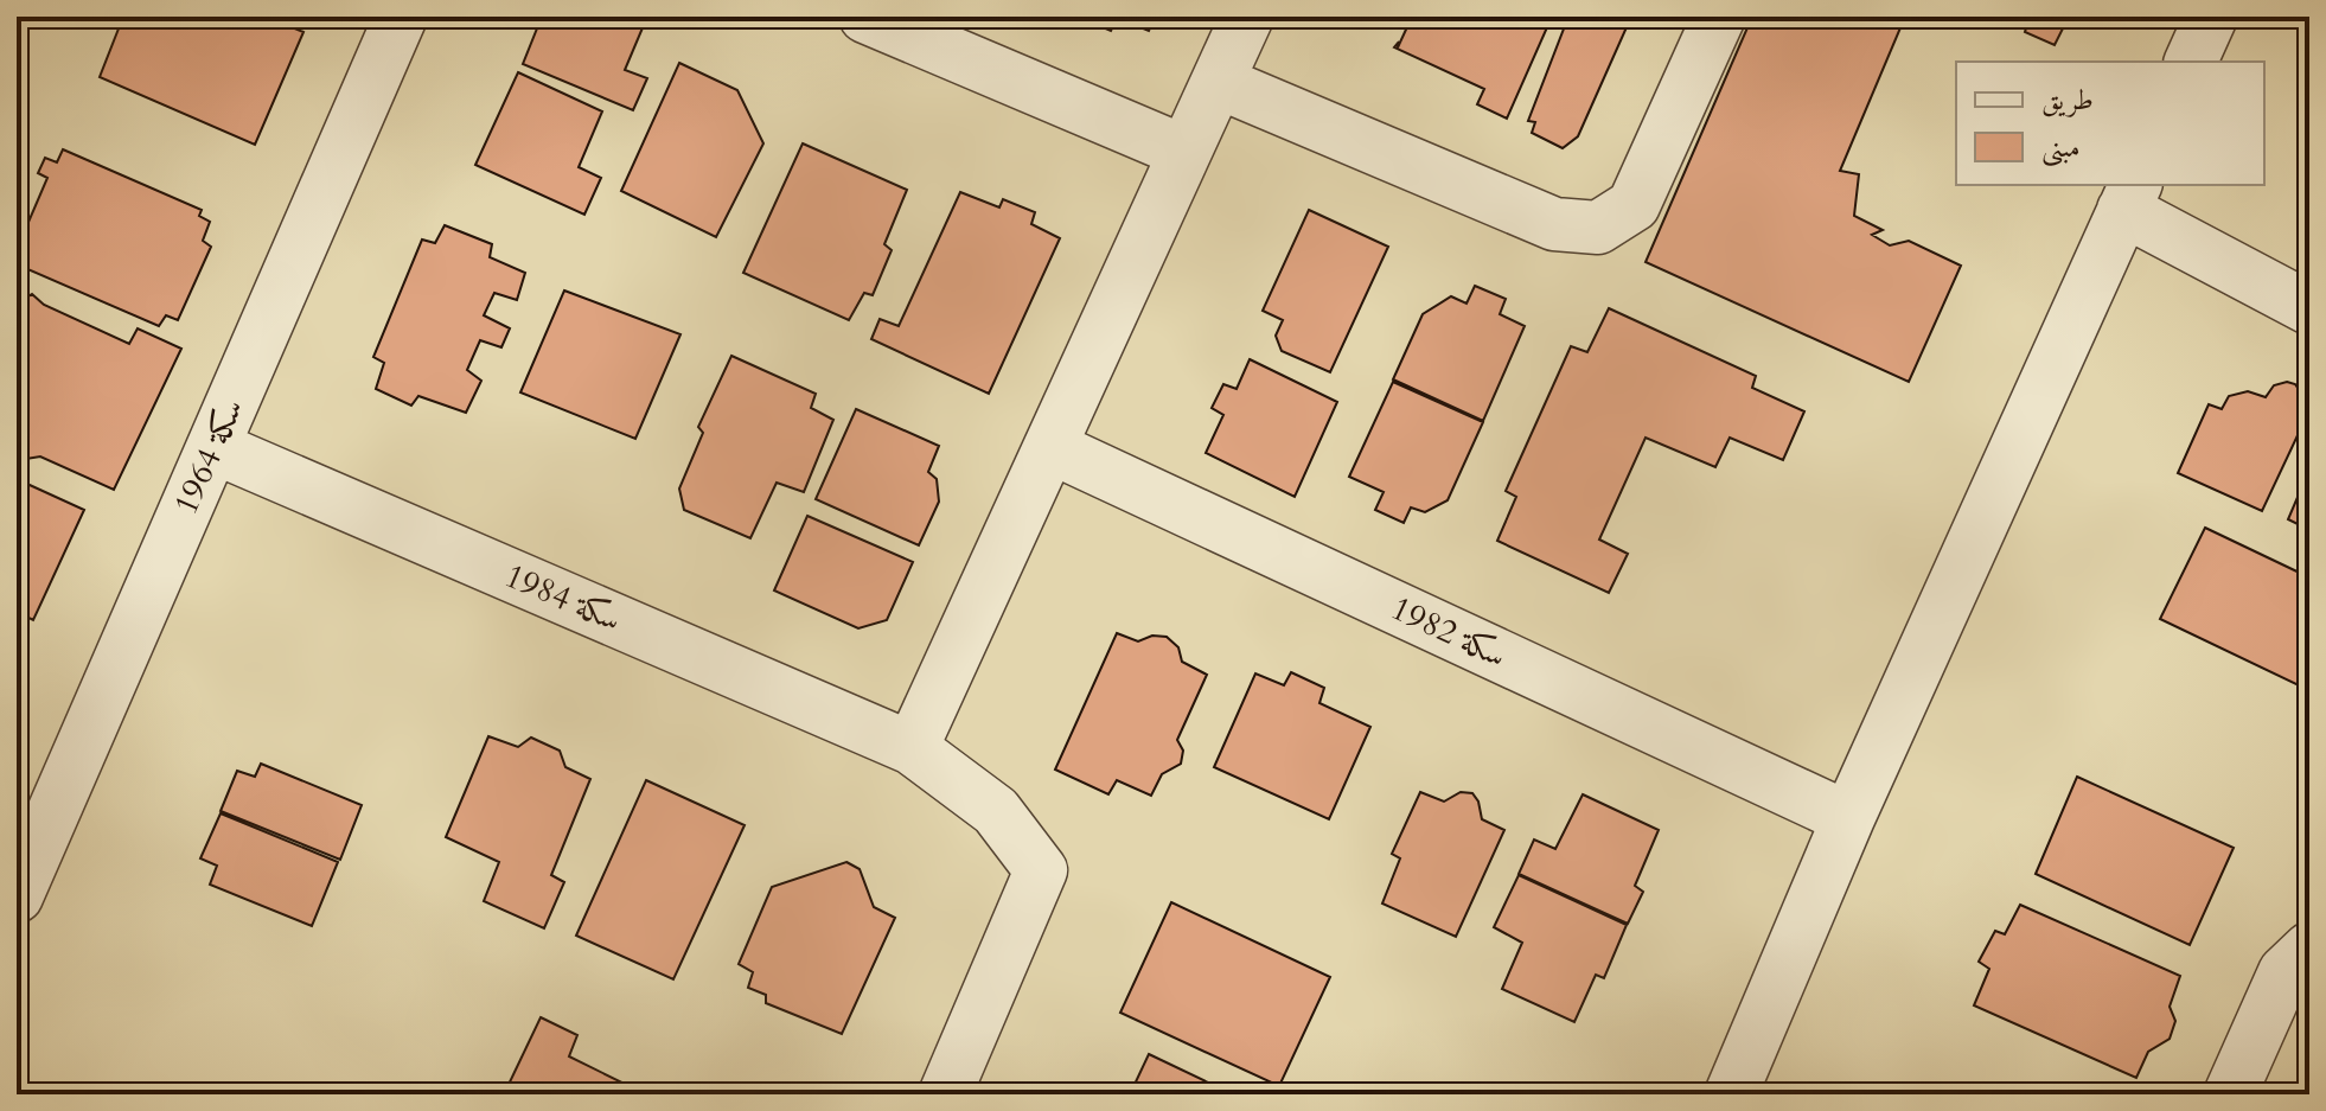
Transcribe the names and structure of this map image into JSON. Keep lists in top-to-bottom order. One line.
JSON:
{"streets":{"street":["سكة 1964","سكة 1984","سكة 1982"]},"crossings":[["سكة 1964","سكة 1984"]],"legend":["طريق","مبنى"]}
